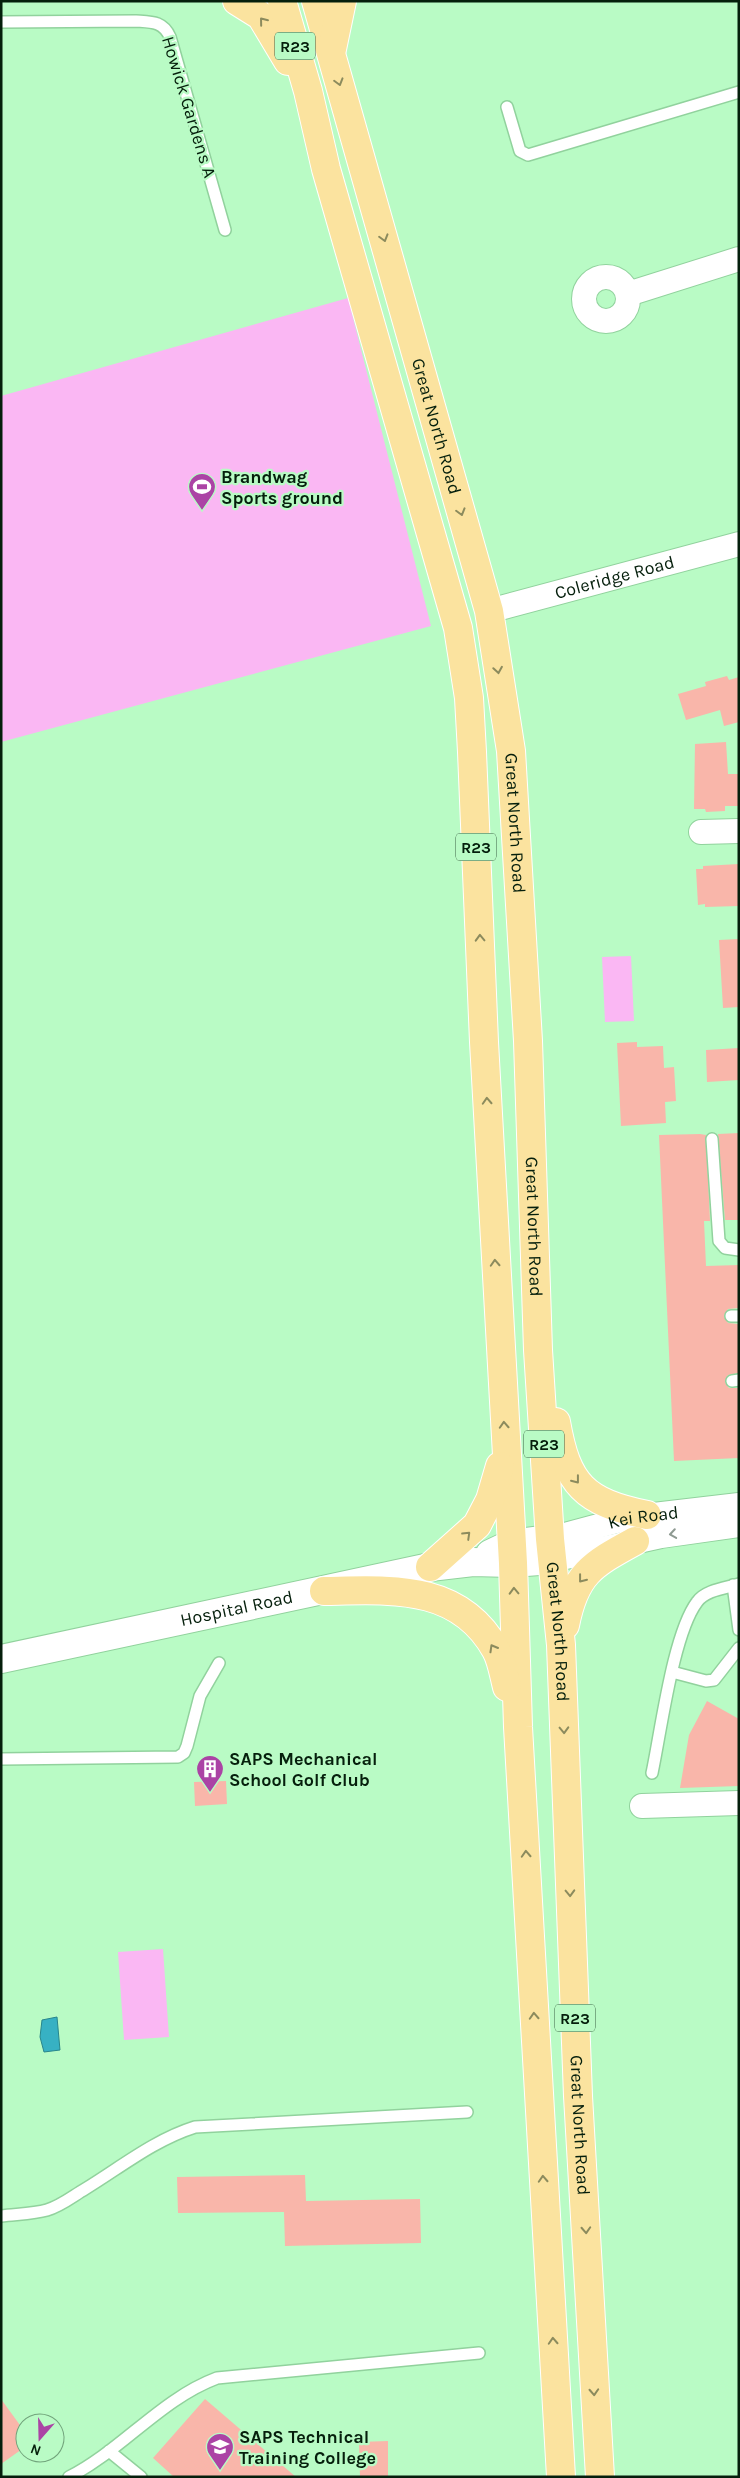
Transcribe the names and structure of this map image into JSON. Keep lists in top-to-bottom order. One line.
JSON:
{"streets":{"main road":["R23","Great North Road"],"street":["Coleridge Road","Kei Road","Hospital Road"],"lane":["Howick Gardens A"]},"crossings":[["Great North Road","Coleridge Road"],["Great North Road","Kei Road"],["Great North Road","Hospital Road"],["Kei Road","Hospital Road"]],"places":{"sports":["Brandwag Sports ground"],"building":["SAPS Mechanical School Golf Club"],"school or university":["SAPS Technical Training College"]},"north":"bottom"}
